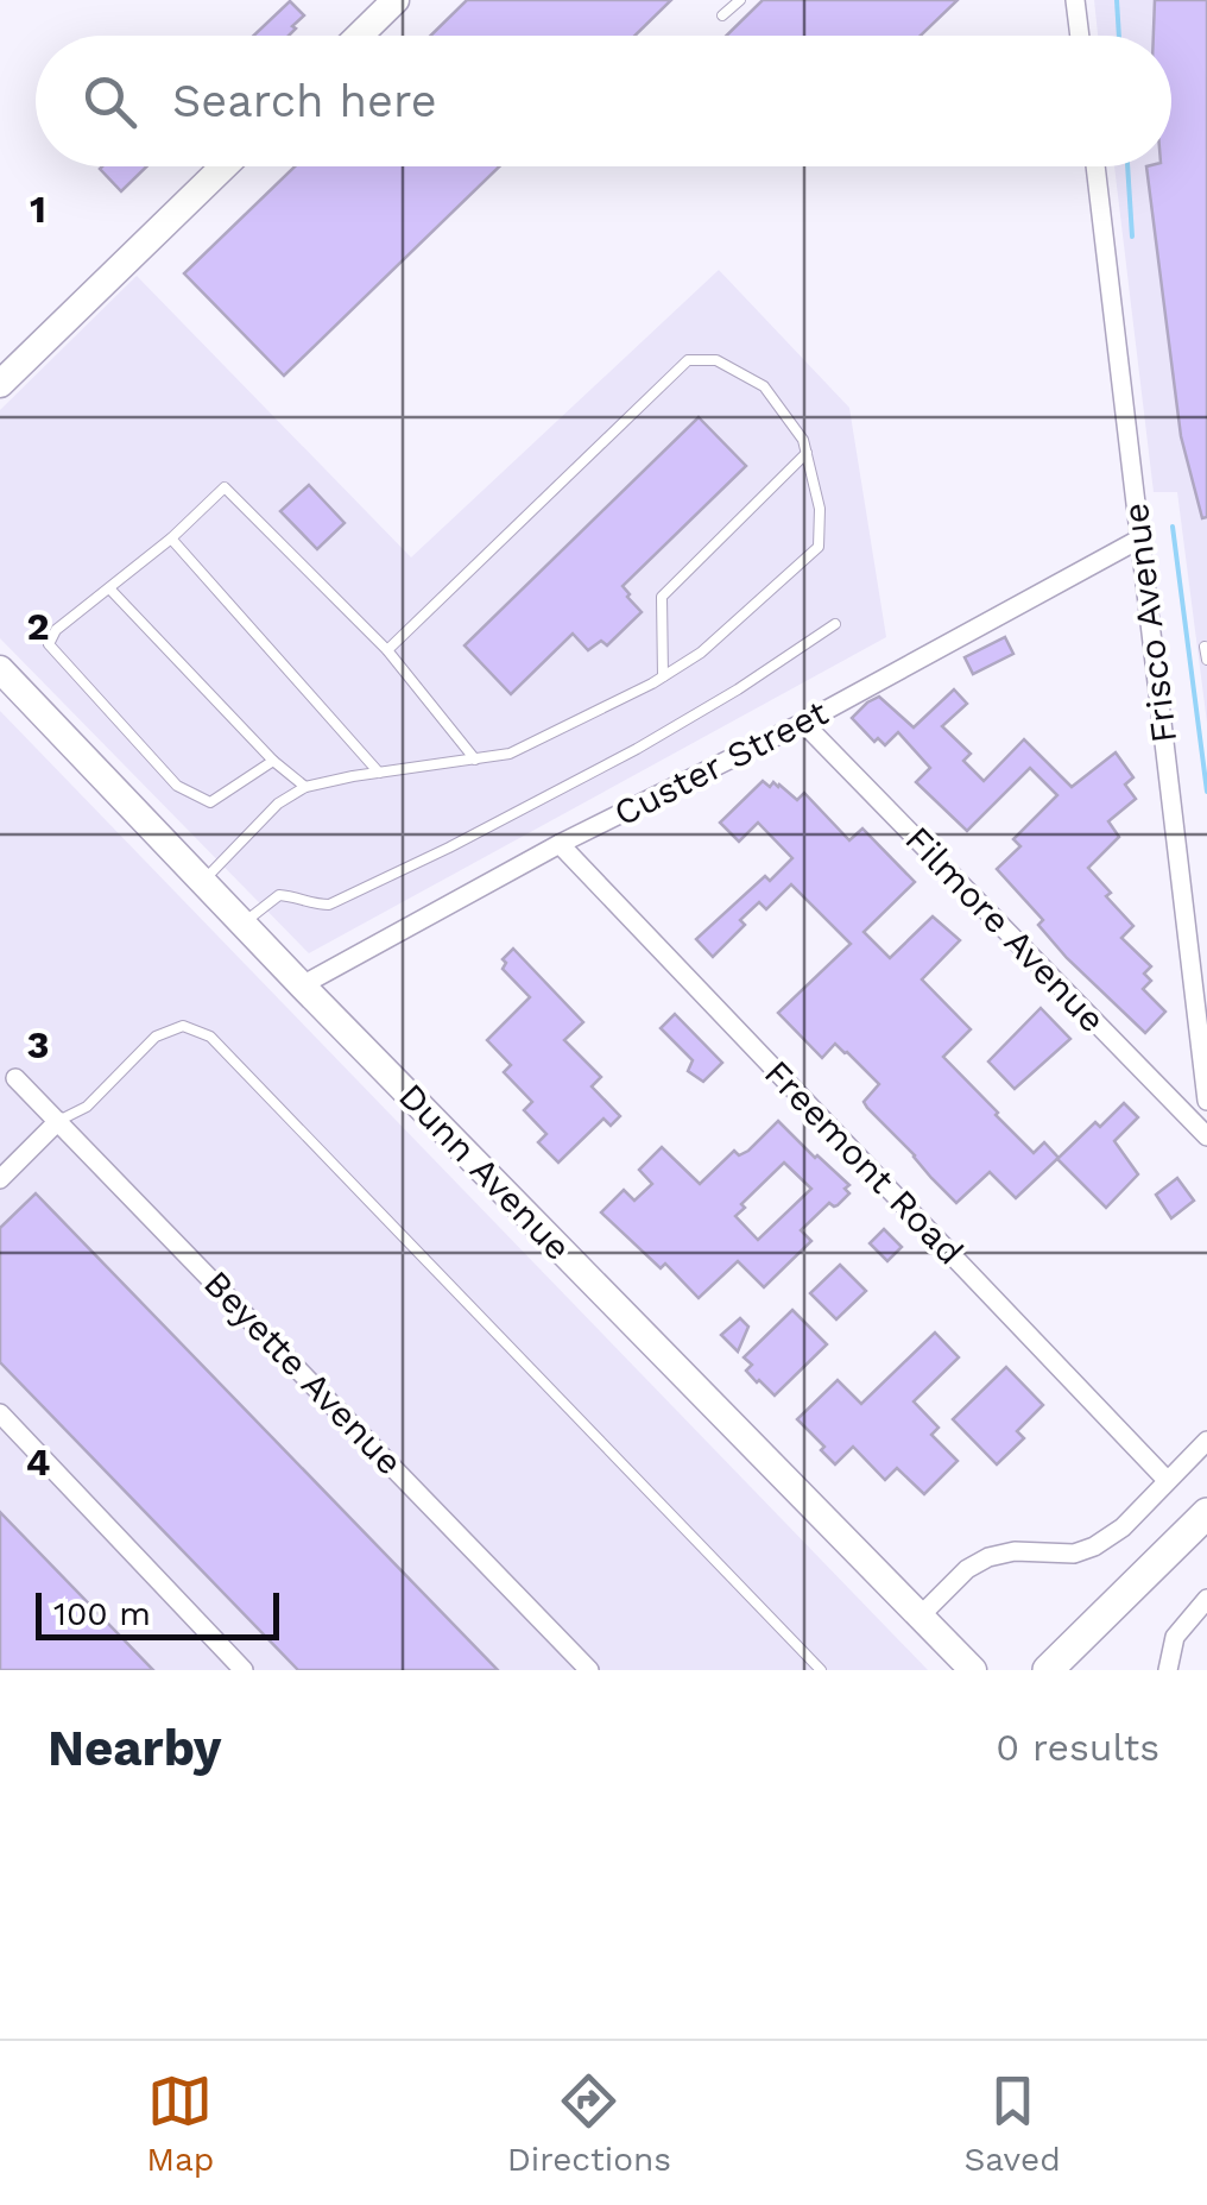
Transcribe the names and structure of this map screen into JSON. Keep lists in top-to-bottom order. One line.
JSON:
{"streets":{"main road":["Dunn Avenue"],"street":["Frisco Avenue","Custer Street","Filmore Avenue","Freemont Road","Beyette Avenue"]},"crossings":[["Frisco Avenue","Custer Street"],["Custer Street","Filmore Avenue"],["Custer Street","Freemont Road"],["Custer Street","Dunn Avenue"]],"scale_bar":"100 m","page":{"search":"Search here","scale":"100 m","heading":["Nearby","0 results"],"nav":["Map","Directions","Saved"]},"grid":{"rows":["1","2","3","4"]}}
